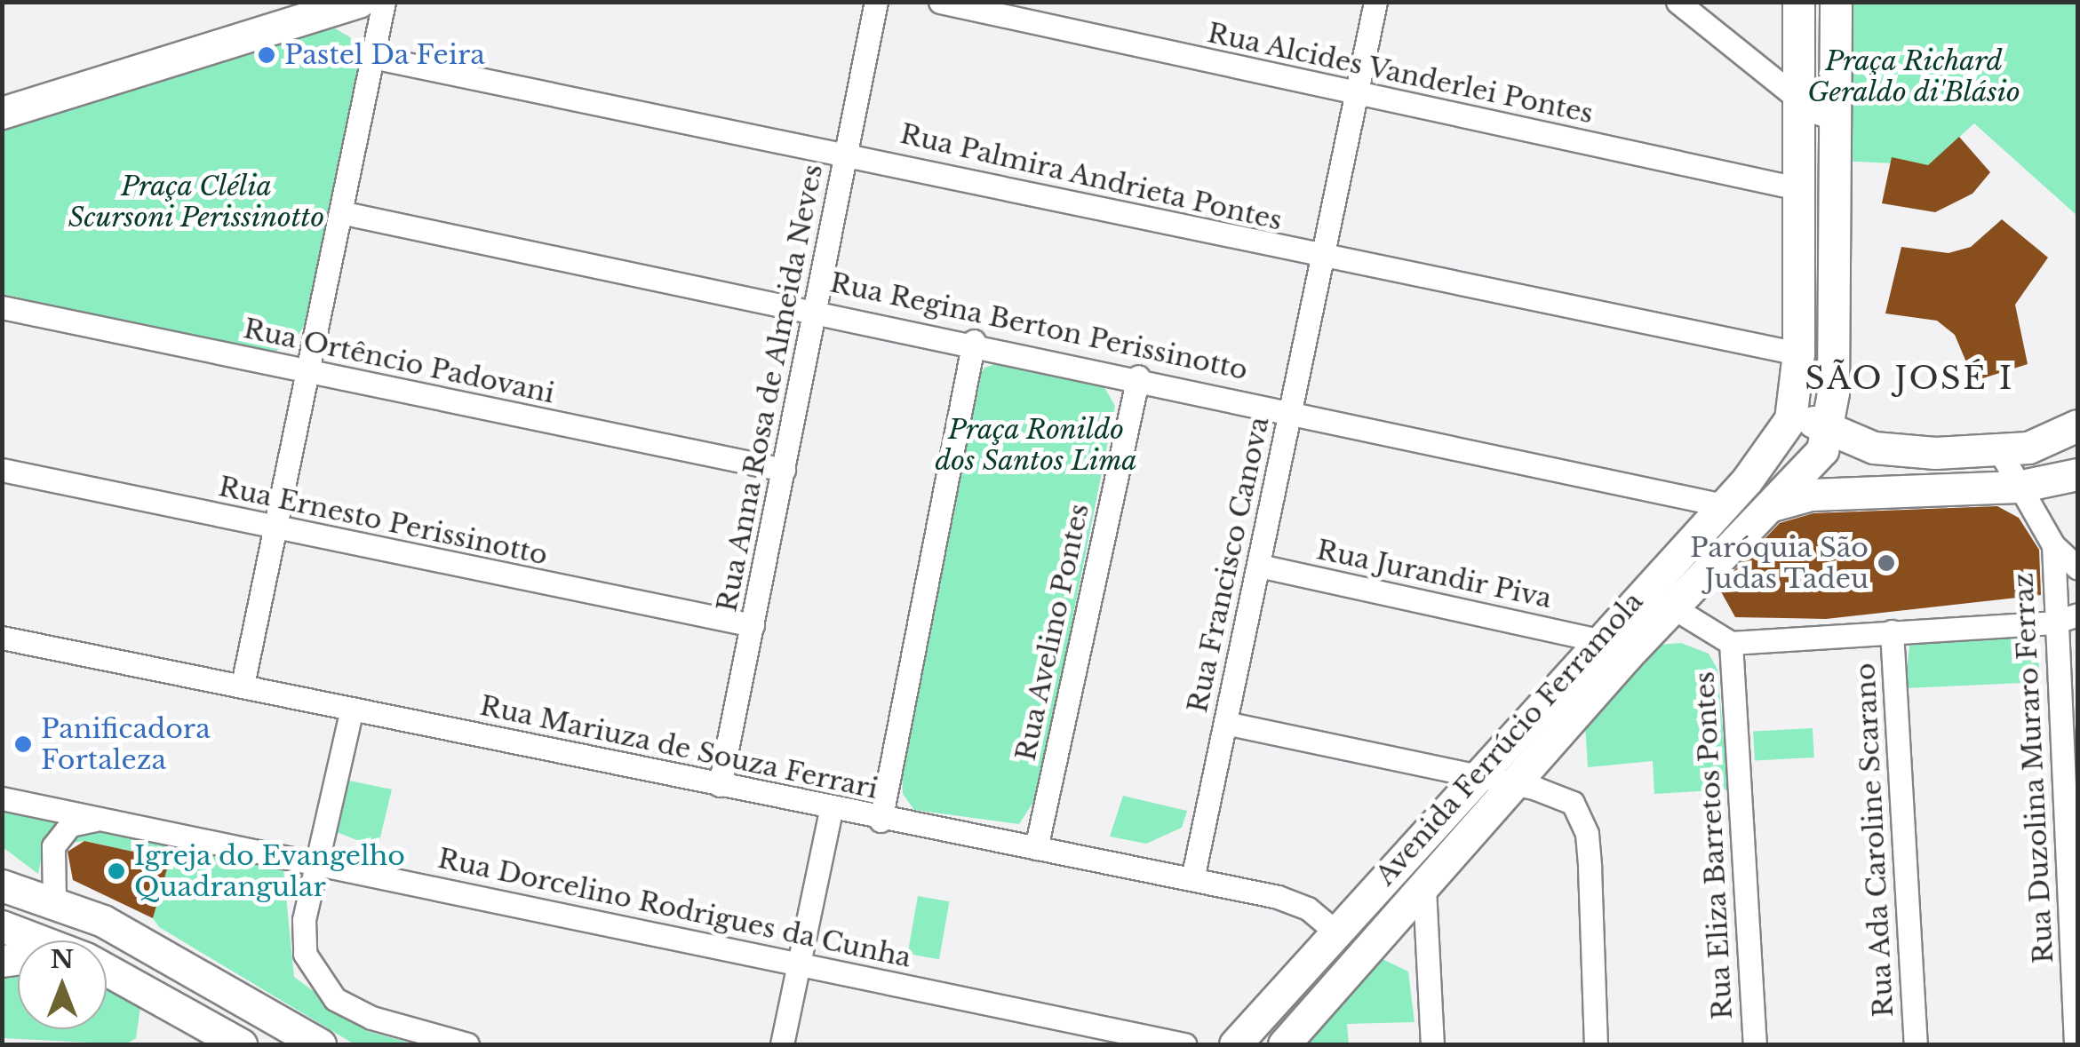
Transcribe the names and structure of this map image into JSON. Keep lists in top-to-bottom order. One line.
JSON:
{"streets":{"street":["Rua Alcides Vanderlei Pontes","Rua Palmira Andrieta Pontes","Rua Regina Berton Perissinotto","Rua Ortêncio Padovani","Rua Anna Rosa de Almeida Neves","Rua Ernesto Perissinotto","Rua Francisco Canova","Rua Jurandir Piva","Rua Avelino Pontes","Avenida Ferrúcio Ferramola","Rua Mariuza de Souza Ferrari","Rua Duzolina Muraro Ferraz","Rua Ada Caroline Scarano","Rua Eliza Barretos Pontes","Rua Dorcelino Rodrigues da Cunha"]},"crossings":[["Rua Alcides Vanderlei Pontes","Rua Francisco Canova"],["Rua Palmira Andrieta Pontes","Rua Anna Rosa de Almeida Neves"],["Rua Palmira Andrieta Pontes","Rua Francisco Canova"],["Rua Regina Berton Perissinotto","Rua Anna Rosa de Almeida Neves"],["Rua Regina Berton Perissinotto","Rua Francisco Canova"],["Rua Regina Berton Perissinotto","Rua Avelino Pontes"],["Rua Regina Berton Perissinotto","Avenida Ferrúcio Ferramola"],["Rua Ortêncio Padovani","Rua Anna Rosa de Almeida Neves"],["Rua Anna Rosa de Almeida Neves","Rua Ernesto Perissinotto"],["Rua Anna Rosa de Almeida Neves","Rua Mariuza de Souza Ferrari"],["Rua Francisco Canova","Rua Jurandir Piva"],["Rua Francisco Canova","Rua Mariuza de Souza Ferrari"],["Rua Jurandir Piva","Avenida Ferrúcio Ferramola"],["Rua Avelino Pontes","Rua Mariuza de Souza Ferrari"],["Avenida Ferrúcio Ferramola","Rua Mariuza de Souza Ferrari"]],"districts":["SÃO JOSÉ I"],"parks":["Praça Richard Geraldo di'Blásio","Praça Clélia Scursoni Perissinotto","Praça Ronildo dos Santos Lima"],"places":["Pastel Da Feira","Paróquia São Judas Tadeu","Panificadora Fortaleza","Igreja do Evangelho Quadrangular"],"north":"top"}
